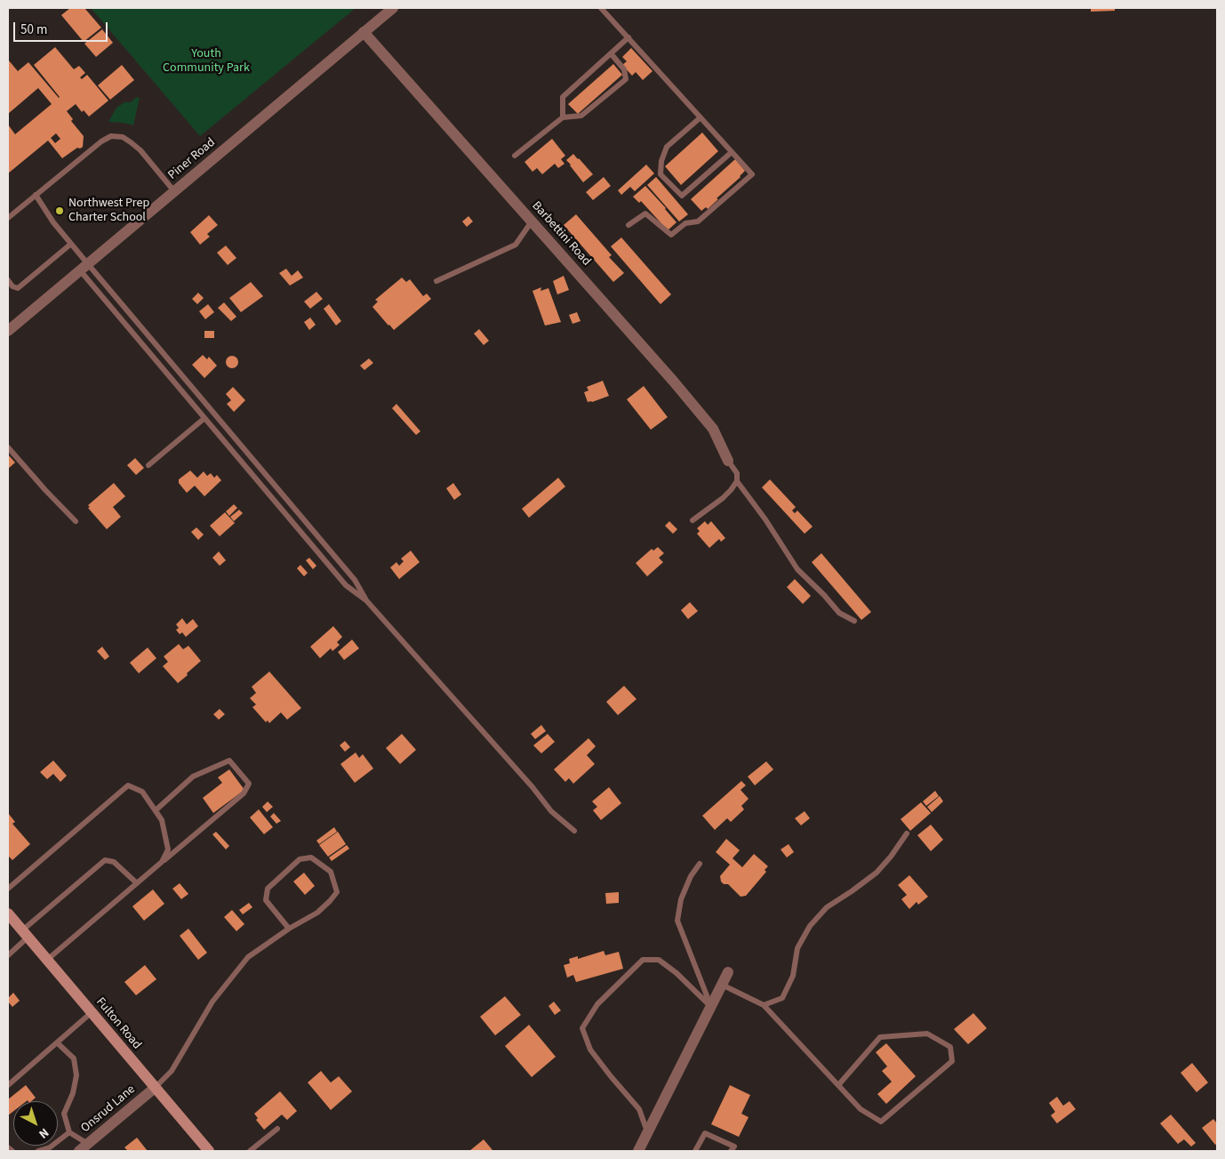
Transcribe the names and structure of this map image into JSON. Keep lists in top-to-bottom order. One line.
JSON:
{"streets":{"main road":["Fulton Road"],"street":["Piner Road","Barbettini Road","Onsrud Lane"]},"crossings":[["Piner Road","Barbettini Road"],["Fulton Road","Onsrud Lane"]],"parks":["Youth Community Park"],"places":["Northwest Prep Charter School"],"scale_bar":"50 m","north":"bottom right"}
